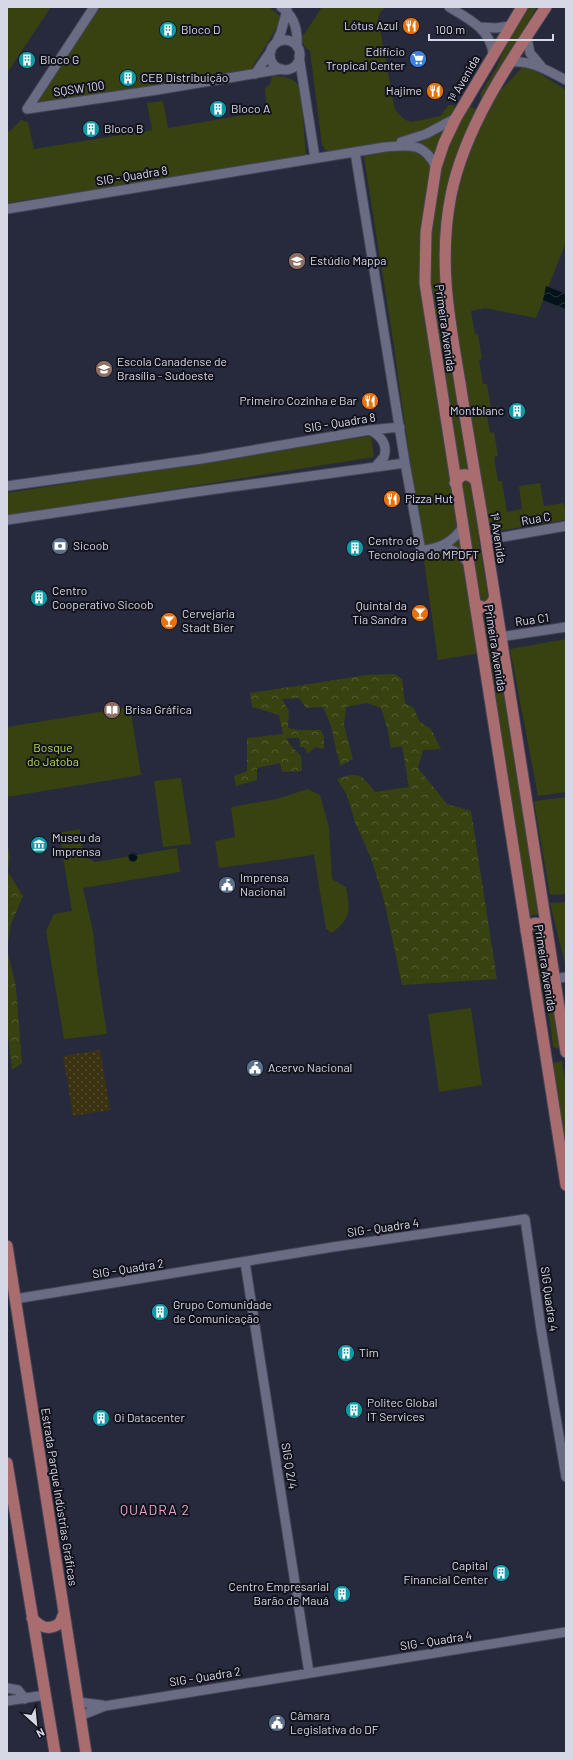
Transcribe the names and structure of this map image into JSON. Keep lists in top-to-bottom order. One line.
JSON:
{"streets":{"main road":["1ª Avenida","Primeira Avenida","Estrada Parque Indústrias Gráficas"],"street":["SQSW 100","SIG - Quadra 8","Rua C","Rua C1","SIG - Quadra 4","SIG - Quadra 2","SIG Quadra 4","SIG Q 2/4"]},"crossings":[["1ª Avenida","SIG - Quadra 8"],["1ª Avenida","Primeira Avenida"],["1ª Avenida","Rua C"],["SIG - Quadra 8","Primeira Avenida"],["Primeira Avenida","Rua C1"],["SIG - Quadra 4","SIG - Quadra 2"],["SIG - Quadra 4","SIG Quadra 4"],["SIG - Quadra 4","SIG Q 2/4"],["SIG - Quadra 2","SIG Q 2/4"],["SIG - Quadra 2","Estrada Parque Indústrias Gráficas"]],"districts":["QUADRA 2"],"parks":["Bosque do Jatoba"],"places":{"restaurant":["Lótus Azul","Hajime","Primeiro Cozinha e Bar","Pizza Hut"],"building":["Bloco D","Bloco G","CEB Distribuição","Bloco A","Bloco B","Montblanc","Centro de Tecnologia do MPDFT","Centro Cooperativo Sicoob","Grupo Comunidade de Comunicação","Tim","Politec Global IT Services","Oi Datacenter","Capital Financial Center","Centro Empresarial Barão de Mauá"],"supermarket":["Edifício Tropical Center"],"school or university":["Estúdio Mappa","Escola Canadense de Brasília - Sudoeste"],"bank":["Sicoob"],"bar":["Quintal da Tia Sandra","Cervejaria Stadt Bier"],"library":["Brisa Gráfica"],"museum":["Museu da Imprensa"],"public building":["Imprensa Nacional","Acervo Nacional","Câmara Legislativa do DF"]},"scale_bar":"100 m","north":"bottom right"}
